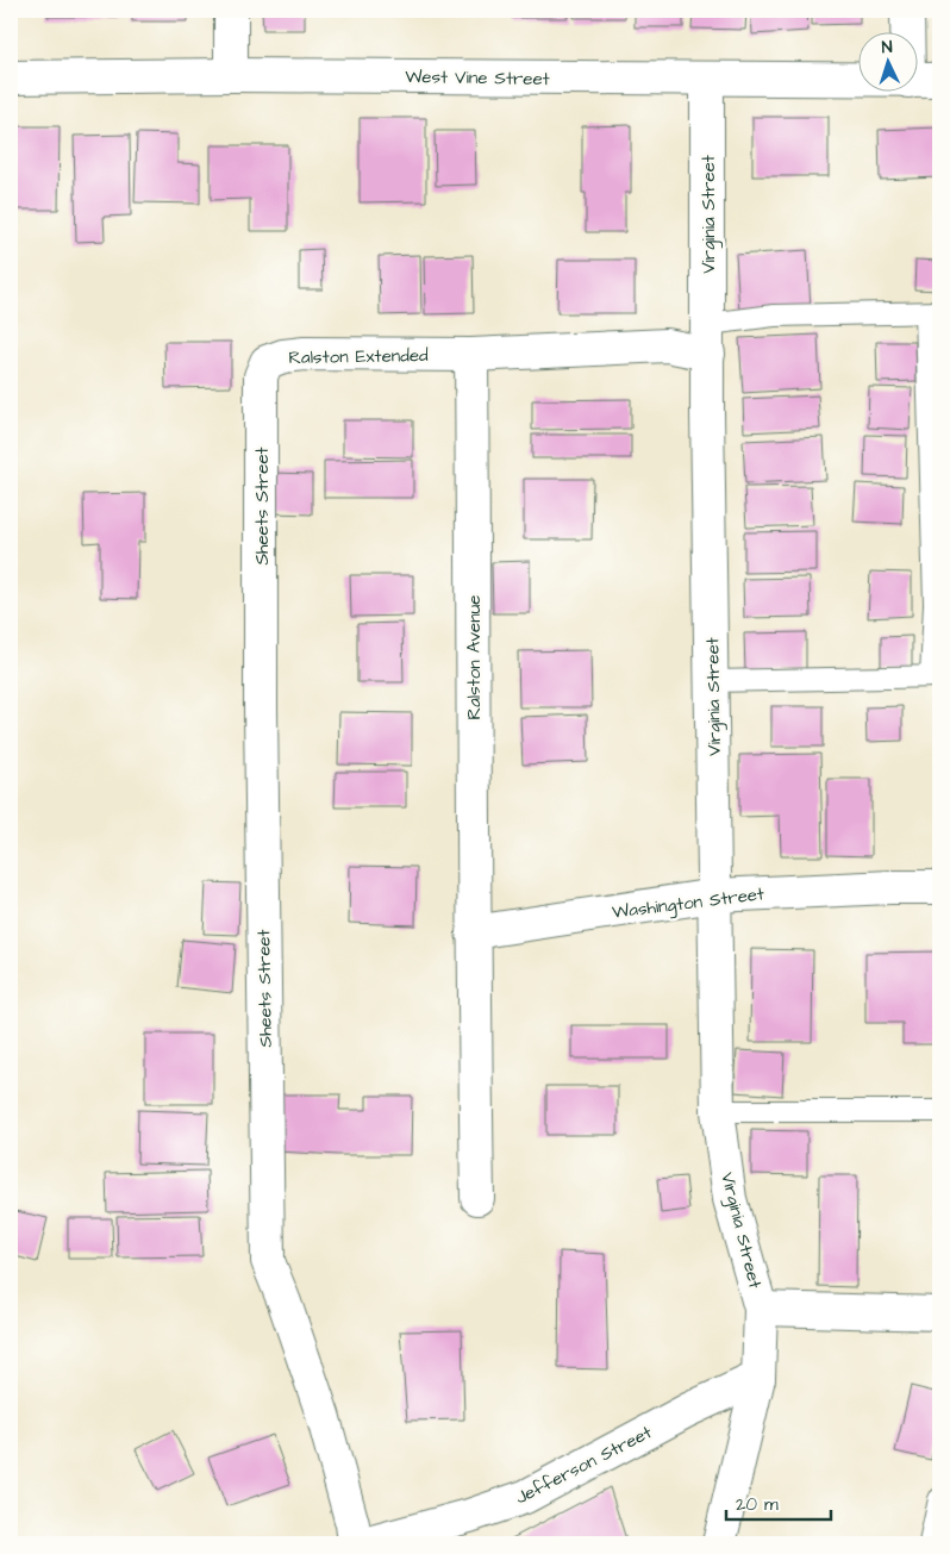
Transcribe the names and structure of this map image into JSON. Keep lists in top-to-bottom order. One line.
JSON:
{"streets":{"street":["West Vine Street","Virginia Street","Ralston Extended","Sheets Street","Ralston Avenue","Washington Street","Jefferson Street"]},"crossings":[["West Vine Street","Virginia Street"],["Virginia Street","Washington Street"],["Virginia Street","Jefferson Street"],["Ralston Extended","Sheets Street"],["Ralston Extended","Ralston Avenue"],["Ralston Avenue","Washington Street"]],"scale_bar":"20 m","north":"top"}
